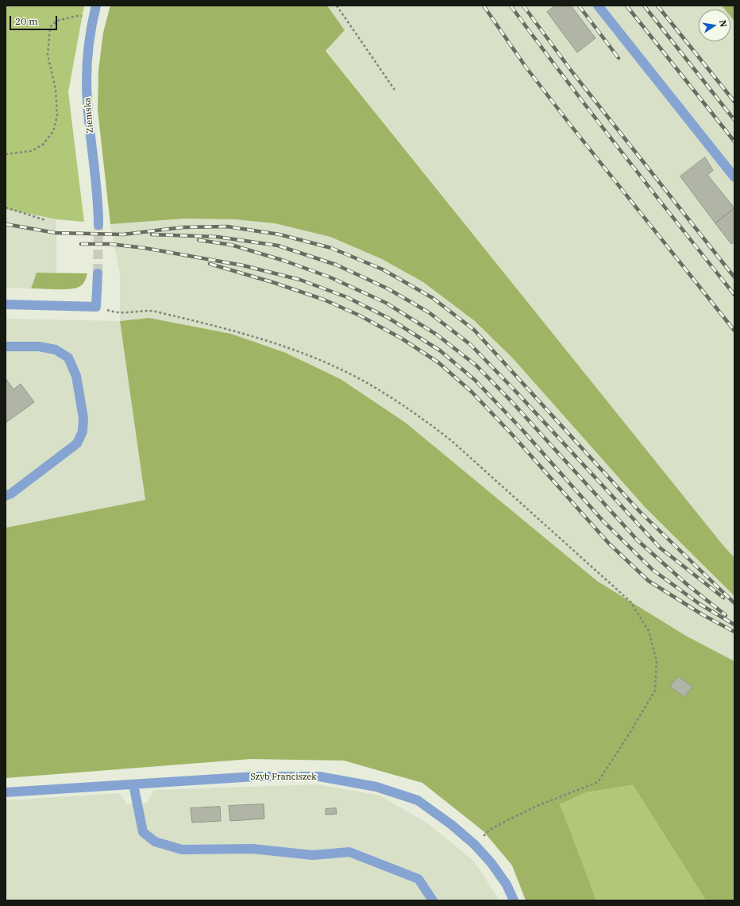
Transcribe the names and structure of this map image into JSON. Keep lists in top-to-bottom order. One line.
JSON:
{"streets":{"street":["Ziemska","Szyb Franciszek"]},"scale_bar":"20 m","north":"right"}
